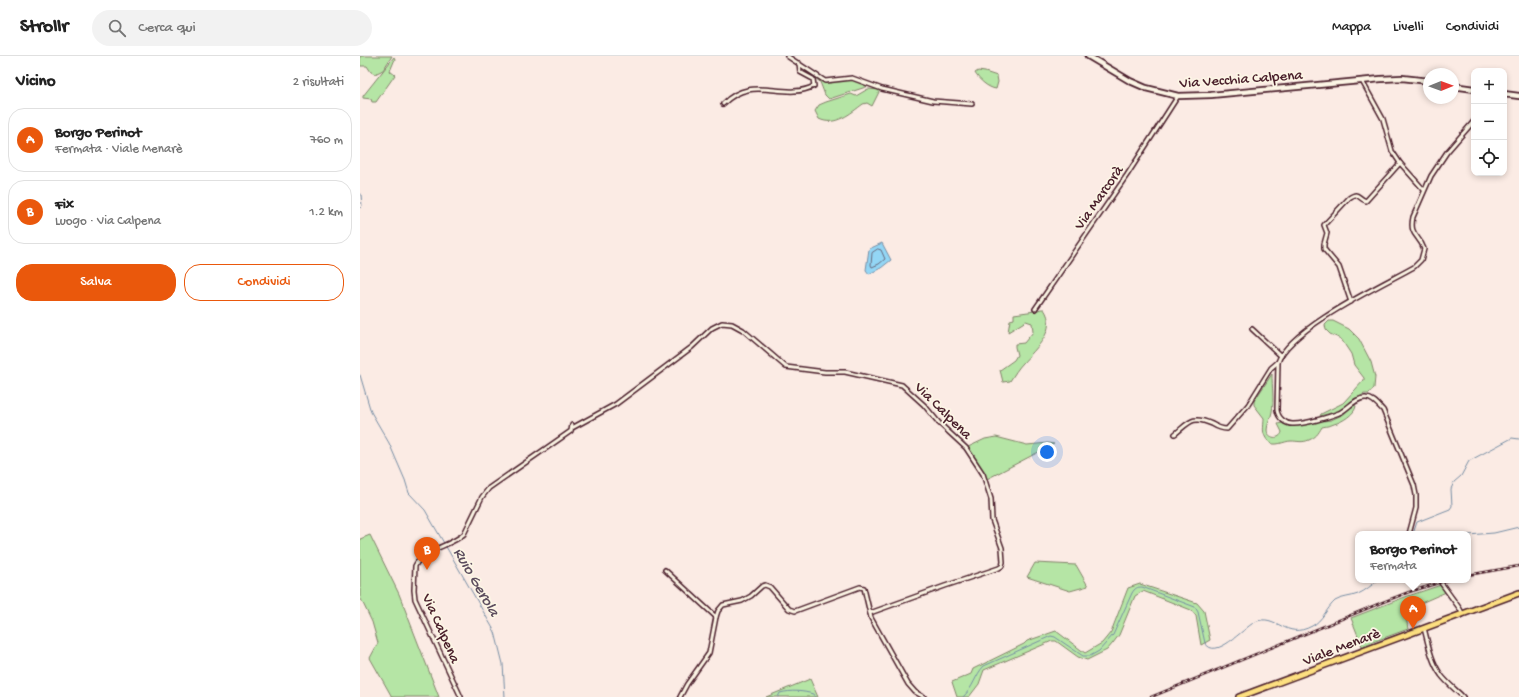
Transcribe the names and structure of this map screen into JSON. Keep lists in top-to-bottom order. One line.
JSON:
{"streets":{"main road":["Via Vecchia Calpena","Viale Menarè"],"street":["Via Marcorà","Via Calpena"]},"crossings":[["Via Vecchia Calpena","Via Marcorà"]],"water":["Ruio Gerola"],"north":"right","page":{"header":"Strollr","search":"Cerca qui","nav":["Mappa","Livelli","Condividi"],"heading":["Vicino","2 risultati"],"map_buttons":["+","−"],"list":[{"mark":"A","name":"Borgo Perinot","note":"Fermata · Viale Menarè","value":"760 m"},{"mark":"B","name":"Fix","note":"Luogo · Via Calpena","value":"1.2 km"}],"buttons":["Salva","Condividi"],"popup":["Borgo Perinot","Fermata"],"pins":["B","A"]}}
